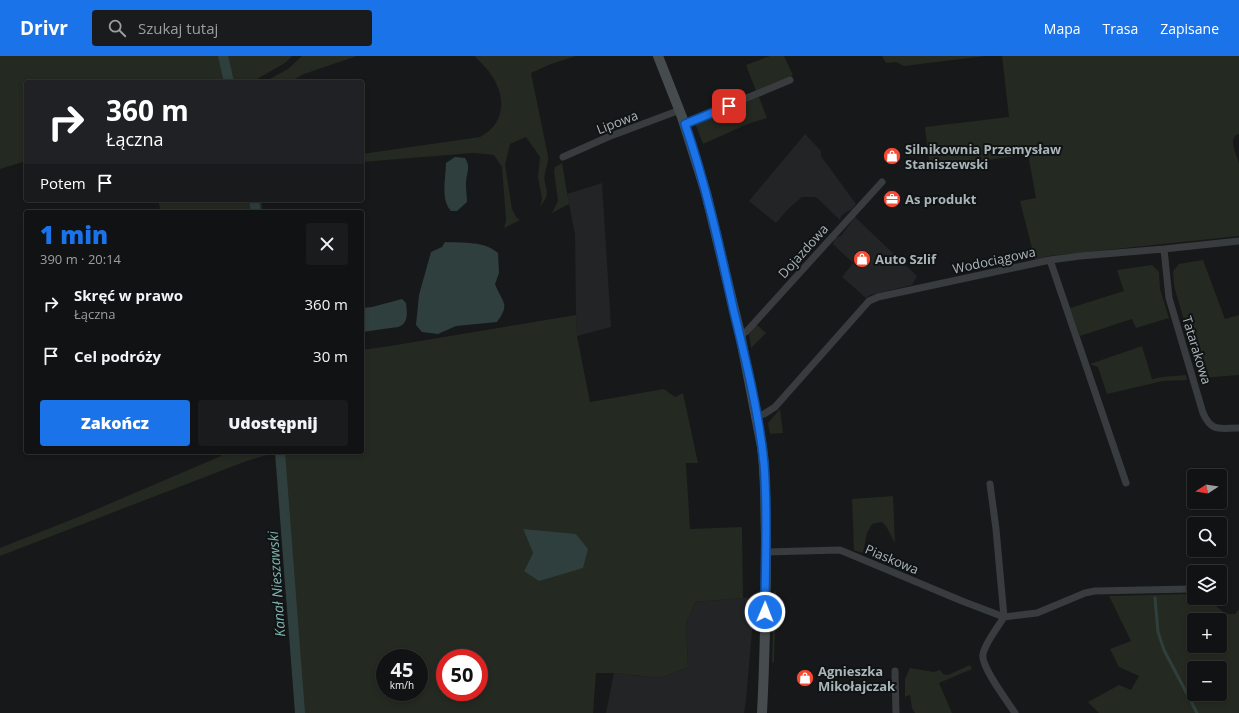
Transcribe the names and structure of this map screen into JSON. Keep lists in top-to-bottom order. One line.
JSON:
{"streets":{"street":["Lipowa","Dojazdowa","Wodociągowa","Tatarakowa","Piaskowa"]},"crossings":[["Wodociągowa","Tatarakowa"]],"water":["Kanał Nieszawski"],"places":{"shop":["Silnikownia Przemysław Staniszewski","Auto Szlif","Agnieszka Mikołajczak"],"office":["As produkt"]},"north":"left","page":{"header":"Drivr","search":"Szukaj tutaj","nav":["Mapa","Trasa","Zapisane"],"turn":["360 m","Łączna"],"then":"Potem","heading":["1 min","390 m · 20:14"],"list":[{"name":"Skręć w prawo","note":"Łączna","value":"360 m"},{"name":"Cel podróży","value":"30 m"}],"buttons":["Zakończ","Udostępnij"],"map_buttons":["+","−"],"speed":"45 km/h","limit":"50"}}
